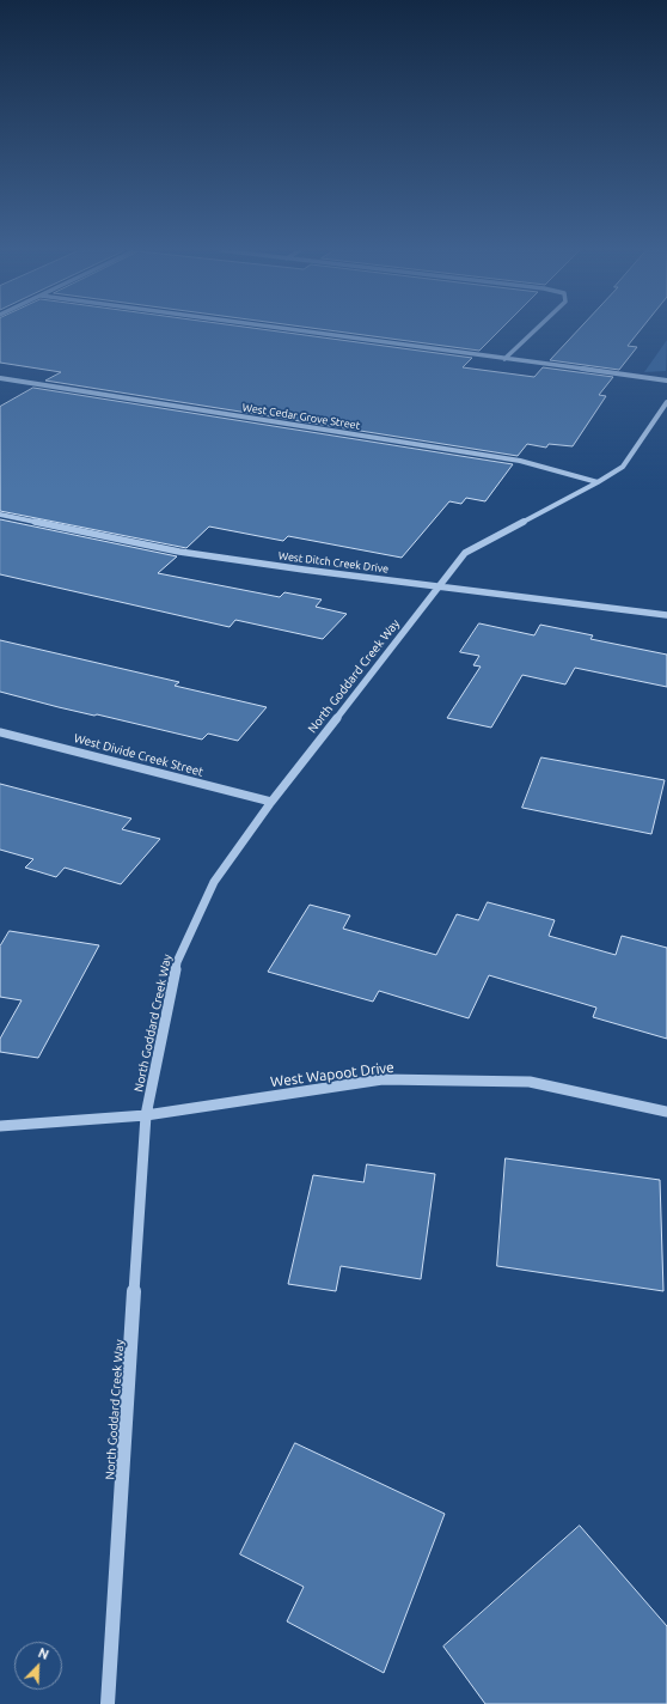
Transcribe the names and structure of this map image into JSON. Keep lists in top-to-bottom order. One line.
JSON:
{"streets":{"street":["West Cedar Grove Street","West Ditch Creek Drive","North Goddard Creek Way","West Divide Creek Street","West Wapoot Drive"]},"crossings":[["West Cedar Grove Street","North Goddard Creek Way"],["West Ditch Creek Drive","North Goddard Creek Way"],["North Goddard Creek Way","West Divide Creek Street"],["North Goddard Creek Way","West Wapoot Drive"]],"north":"top right"}
